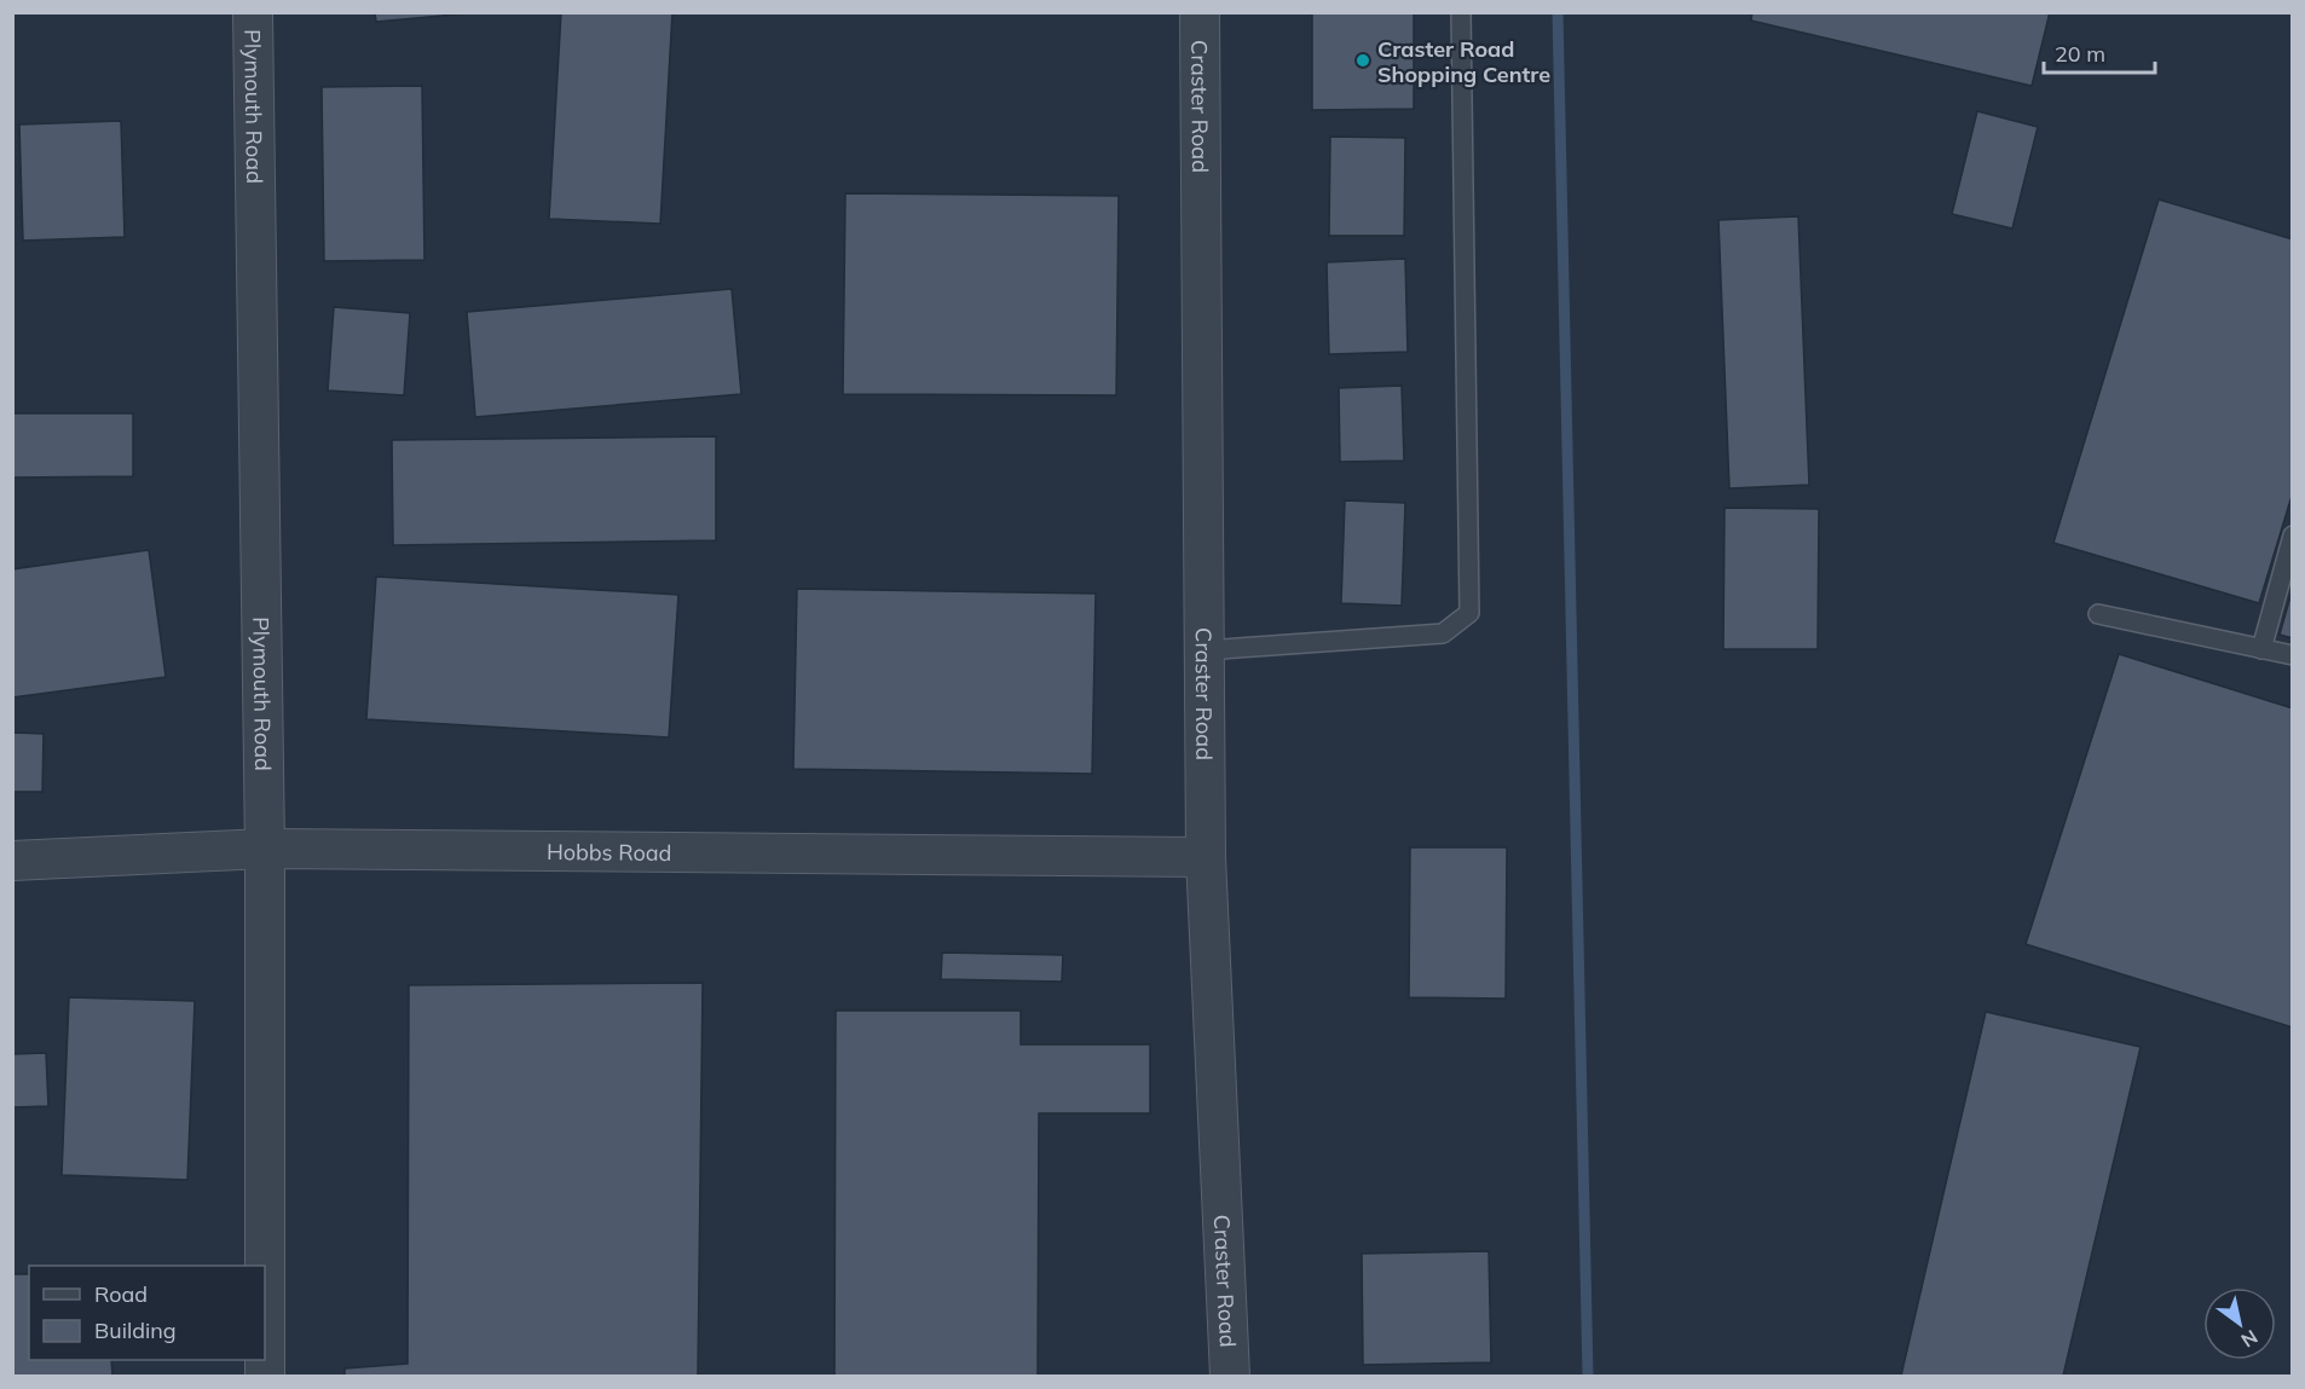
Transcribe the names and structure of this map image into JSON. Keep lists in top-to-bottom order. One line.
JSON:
{"streets":{"street":["Plymouth Road","Craster Road","Hobbs Road"]},"crossings":[["Plymouth Road","Hobbs Road"],["Craster Road","Hobbs Road"]],"places":["Craster Road Shopping Centre"],"legend":["Road","Building"],"scale_bar":"20 m","north":"bottom right"}
